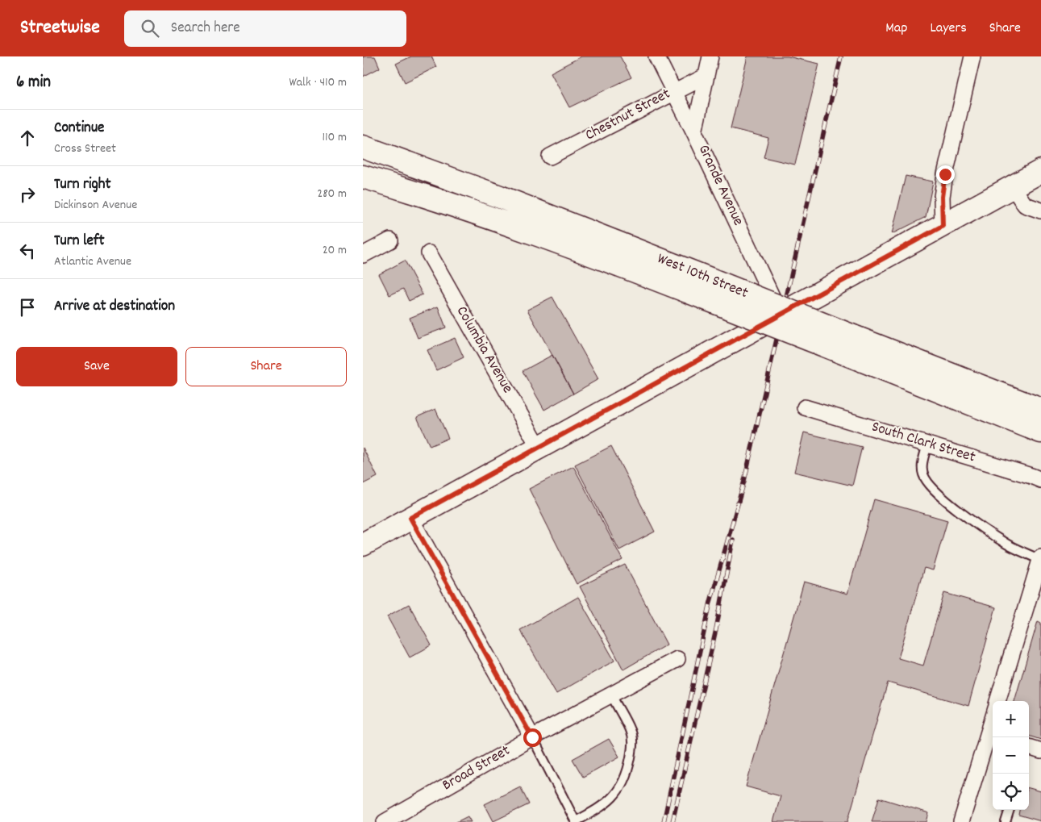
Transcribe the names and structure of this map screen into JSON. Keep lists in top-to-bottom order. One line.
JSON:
{"streets":{"main road":["West 10th Street"],"street":["Chestnut Street","Grande Avenue","Columbia Avenue","South Clark Street","Broad Street"]},"crossings":[["Chestnut Street","Grande Avenue"]],"page":{"header":"Streetwise","search":"Search here","nav":["Map","Layers","Share"],"heading":["6 min","Walk · 410 m"],"list":[["Continue","Cross Street","110 m"],["Turn right","Dickinson Avenue","280 m"],["Turn left","Atlantic Avenue","20 m"],"Arrive at destination"],"buttons":["Save","Share"],"map_buttons":["+","−"]}}
